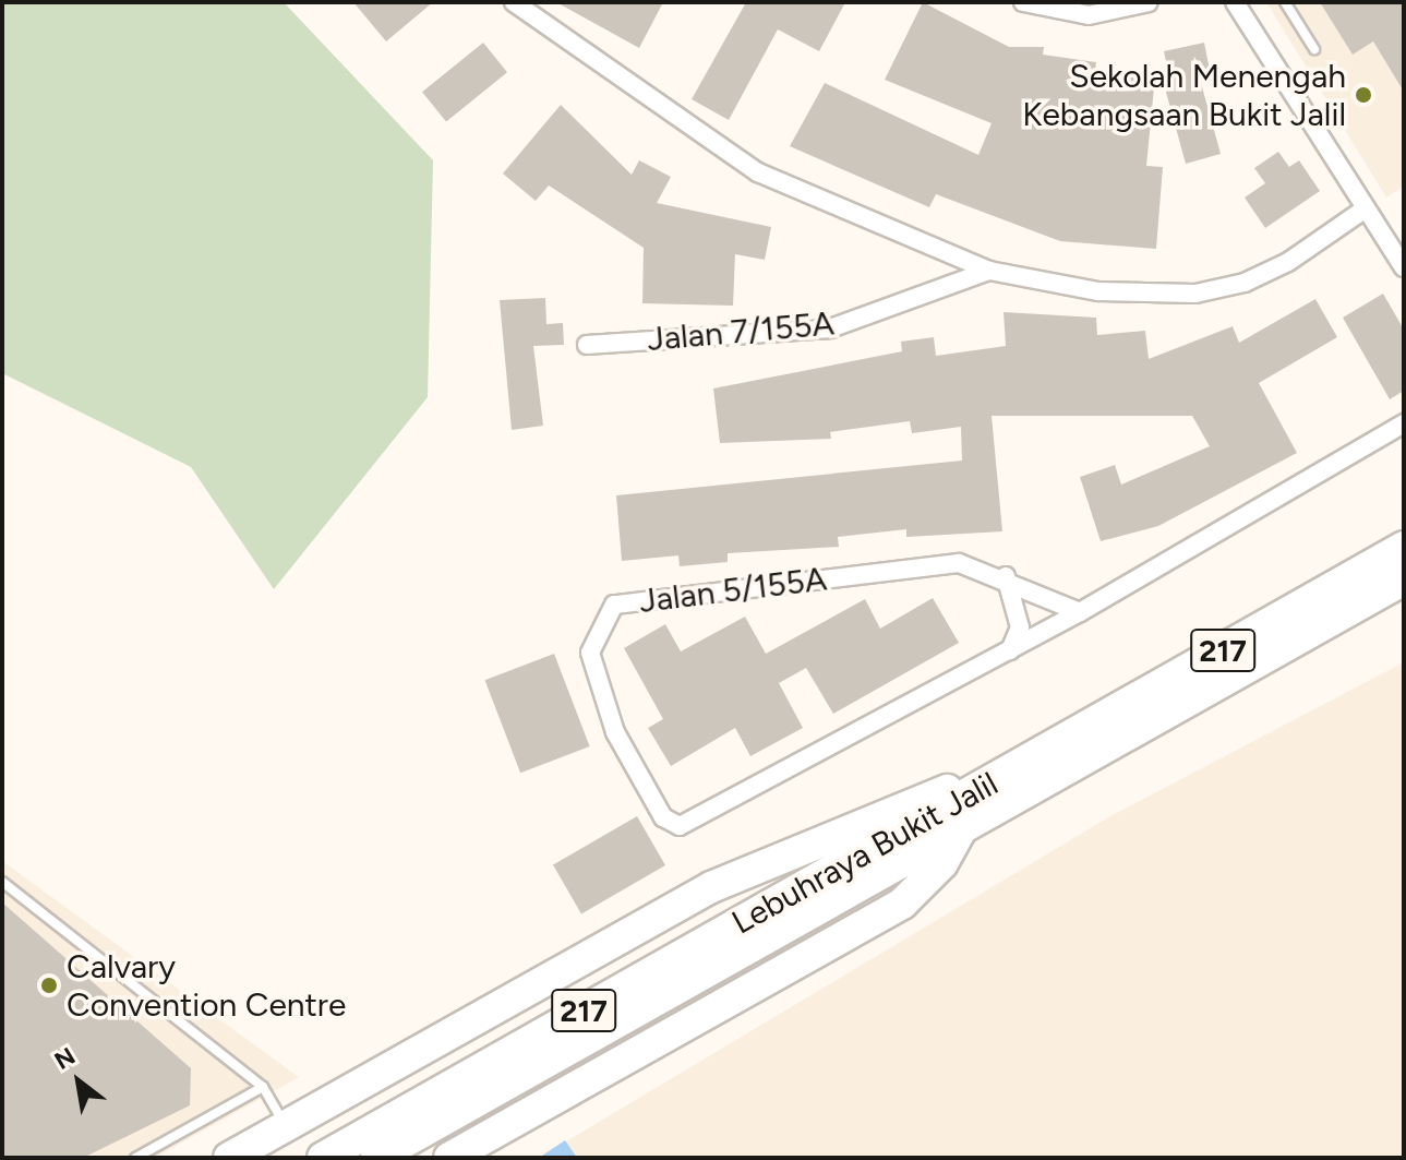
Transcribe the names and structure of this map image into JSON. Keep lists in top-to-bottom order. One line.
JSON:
{"streets":{"highway":["217","Lebuhraya Bukit Jalil"],"street":["Jalan 7/155A","Jalan 5/155A"]},"places":["Sekolah Menengah Kebangsaan Bukit Jalil","Calvary Convention Centre"],"north":"top left"}
